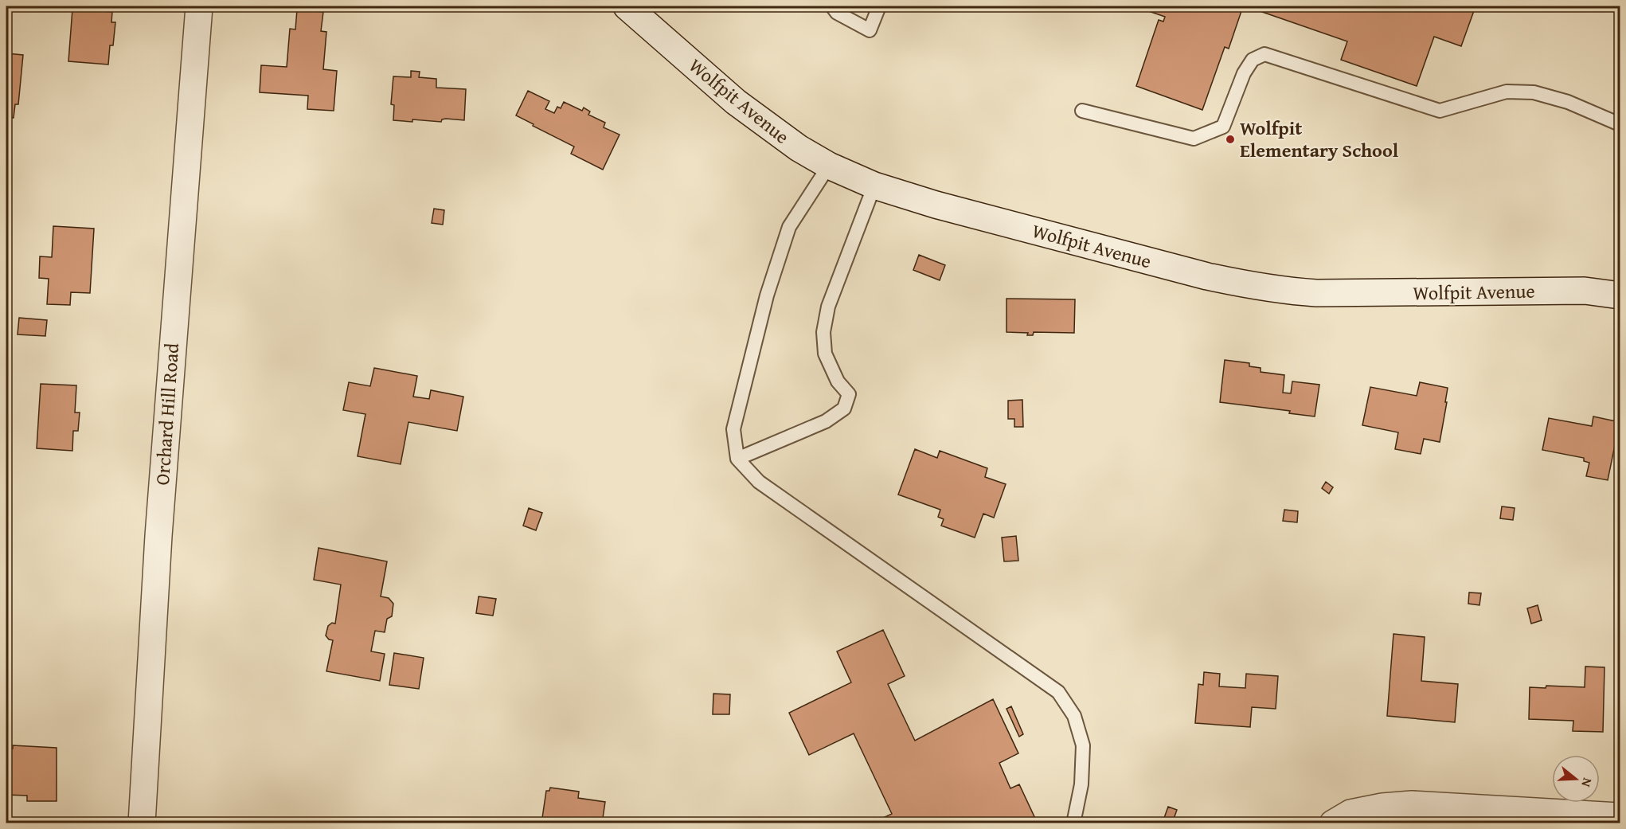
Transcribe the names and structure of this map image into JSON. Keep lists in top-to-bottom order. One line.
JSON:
{"streets":{"street":["Wolfpit Avenue","Orchard Hill Road"]},"places":["Wolfpit Elementary School"],"north":"right"}
